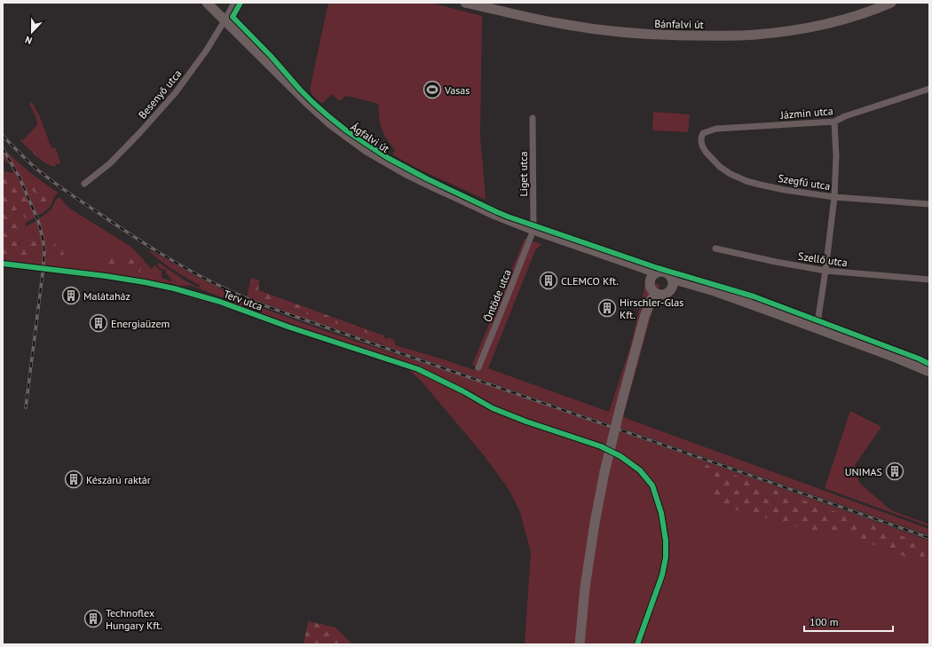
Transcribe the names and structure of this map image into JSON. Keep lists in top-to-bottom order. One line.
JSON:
{"streets":{"main road":["Bánfalvi út","Ágfalvi út"],"street":["Besenyő utca","Jázmin utca","Liget utca","Szegfű utca","Szellő utca","Öntöde utca","Terv utca"]},"crossings":[["Besenyő utca","Ágfalvi út"],["Jázmin utca","Szegfű utca"],["Ágfalvi út","Liget utca"],["Ágfalvi út","Öntöde utca"],["Liget utca","Öntöde utca"]],"places":{"sports":["Vasas"],"building":["CLEMCO Kft.","Malátaház","Hirschler-Glas Kft.","Energiaüzem","UNIMAS","Készárú raktár","Technoflex Hungary Kft."]},"scale_bar":"100 m","north":"bottom"}
